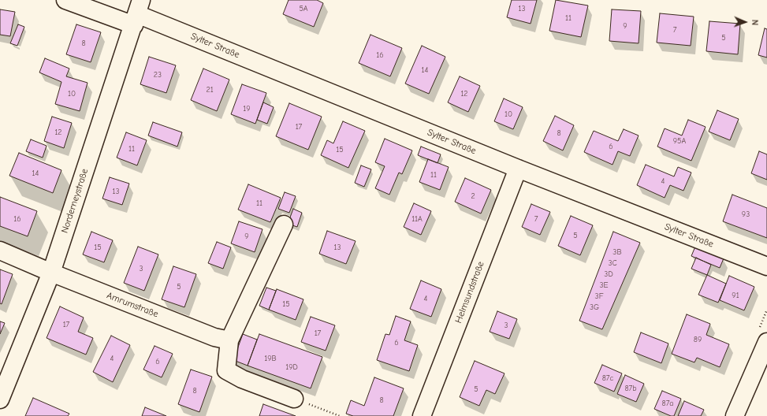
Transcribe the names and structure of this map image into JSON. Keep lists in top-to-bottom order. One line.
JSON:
{"streets":{"street":["Sylter Straße","Norderneystraße","Helmsundstraße","Amrumstraße"]},"crossings":[["Sylter Straße","Norderneystraße"],["Sylter Straße","Helmsundstraße"],["Norderneystraße","Amrumstraße"]],"house_numbers":["5A","13","11","9","7","5","8","16","14","23","21","10","12","19","10","17","12","8","95A","6","11","15","14","11","4","13","2","11","93","16","11A","7","5","9","15","13","3B","3C","3","3D","3E","5","91","3F","4","15","3G","17","3","17","89","6","4","19B","6","19D","87c","87b","5","8","8","87a"],"north":"right"}
